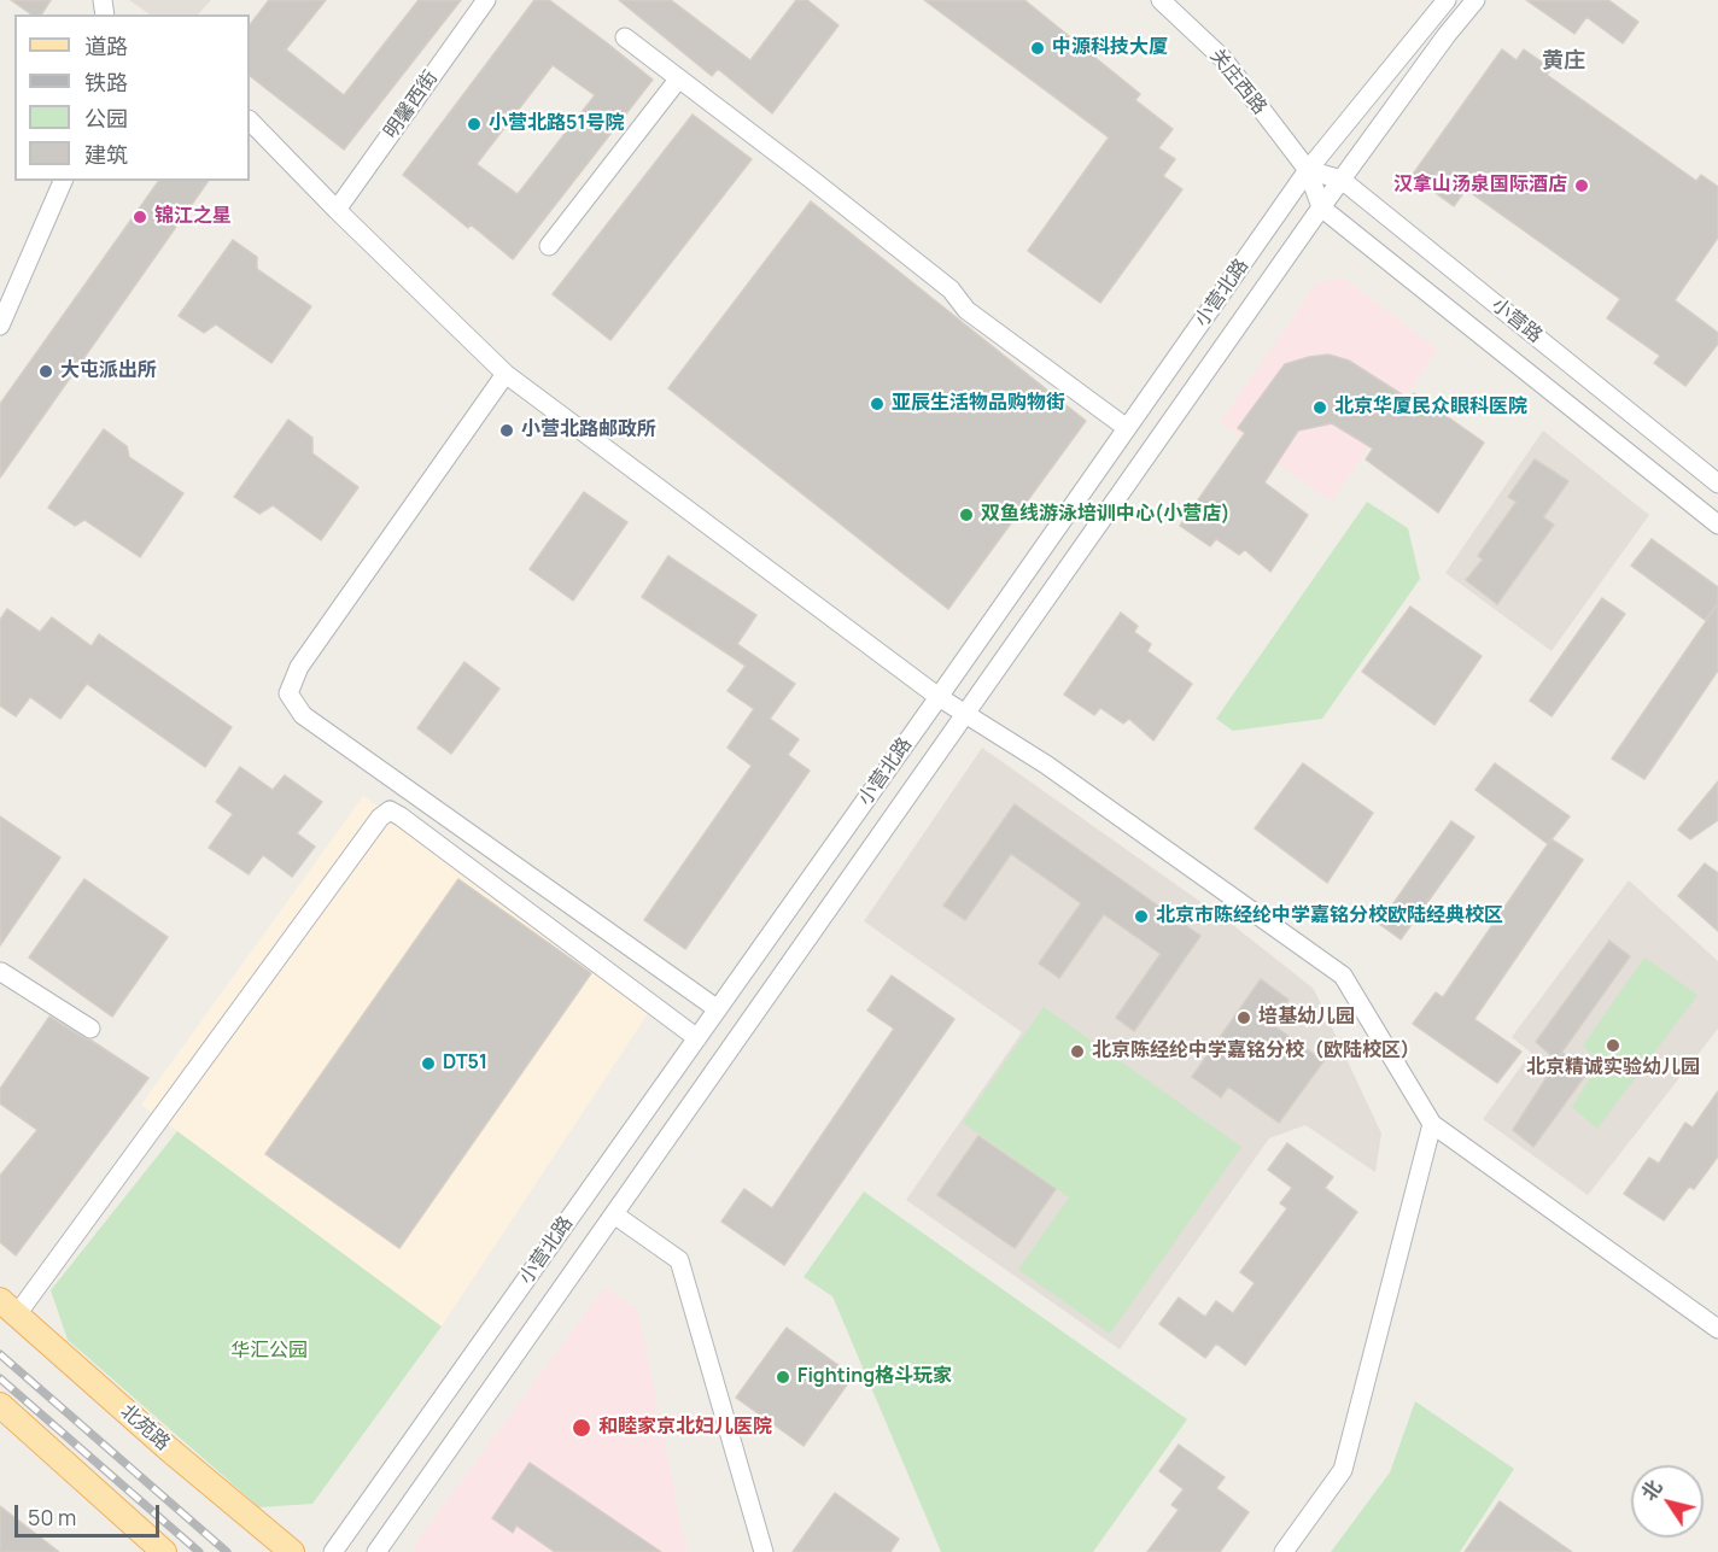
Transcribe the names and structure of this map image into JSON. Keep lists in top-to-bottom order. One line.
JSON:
{"streets":{"main road":["北苑路"],"street":["关庄西路","明馨西街","小营北路","小营路"]},"crossings":[["关庄西路","小营北路"],["关庄西路","小营路"],["小营北路","小营路"]],"districts":["黄庄"],"parks":["华汇公园"],"places":["中源科技大厦","小营北路51号院","汉拿山汤泉国际酒店","锦江之星","大屯派出所","亚辰生活物品购物街","北京华厦民众眼科医院","小营北路邮政所","双鱼线游泳培训中心(小营店)","北京市陈经纶中学嘉铭分校欧陆经典校区","培基幼儿园","北京精诚实验幼儿园","北京陈经纶中学嘉铭分校（欧陆校区）","DT51","Fighting格斗玩家","和睦家京北妇儿医院"],"legend":["道路","铁路","公园","建筑"],"scale_bar":"50 m","north":"top left"}
